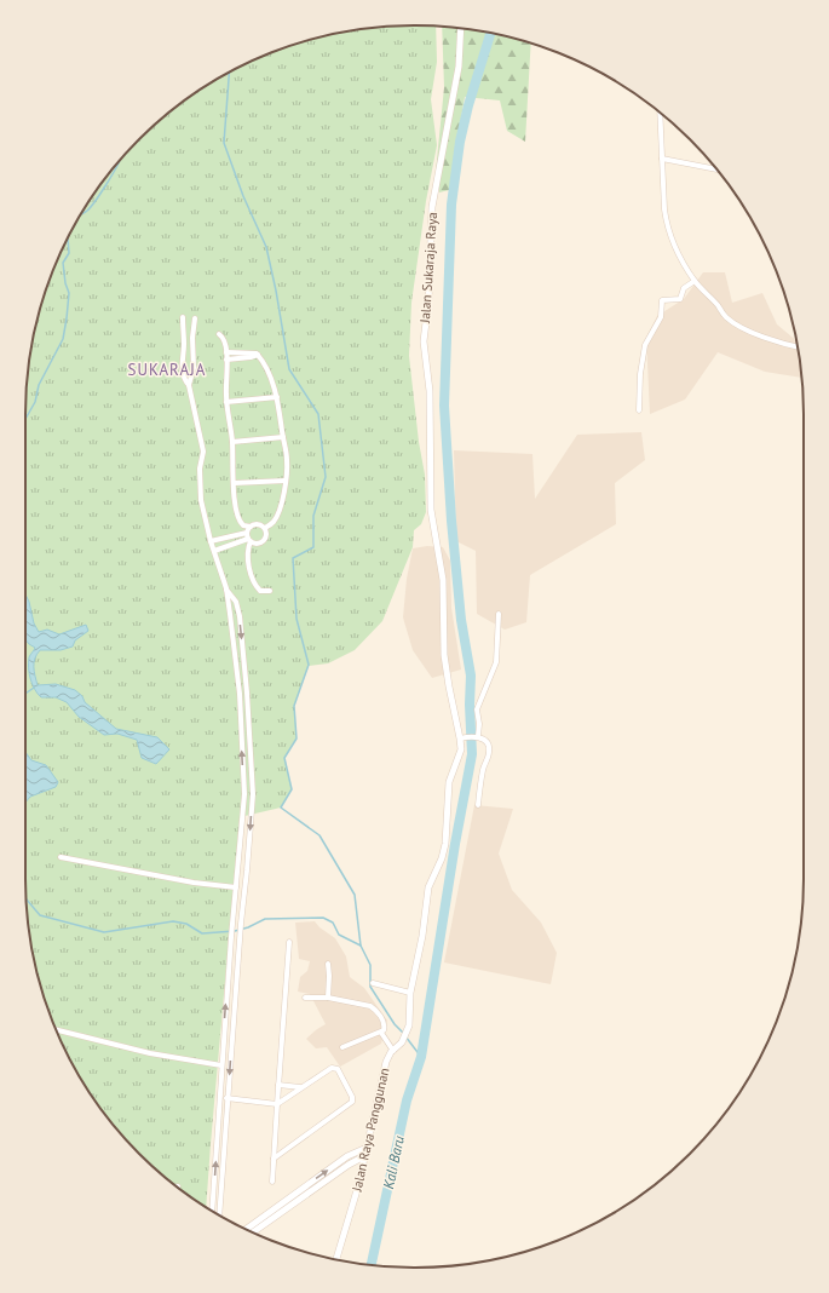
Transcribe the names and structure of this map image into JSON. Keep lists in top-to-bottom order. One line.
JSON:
{"streets":{"street":["Jalan Sukaraja Raya","Jalan Raya Panggunan"]},"crossings":[["Jalan Sukaraja Raya","Jalan Raya Panggunan"]],"districts":["SUKARAJA"],"water":["Kali Baru"]}
